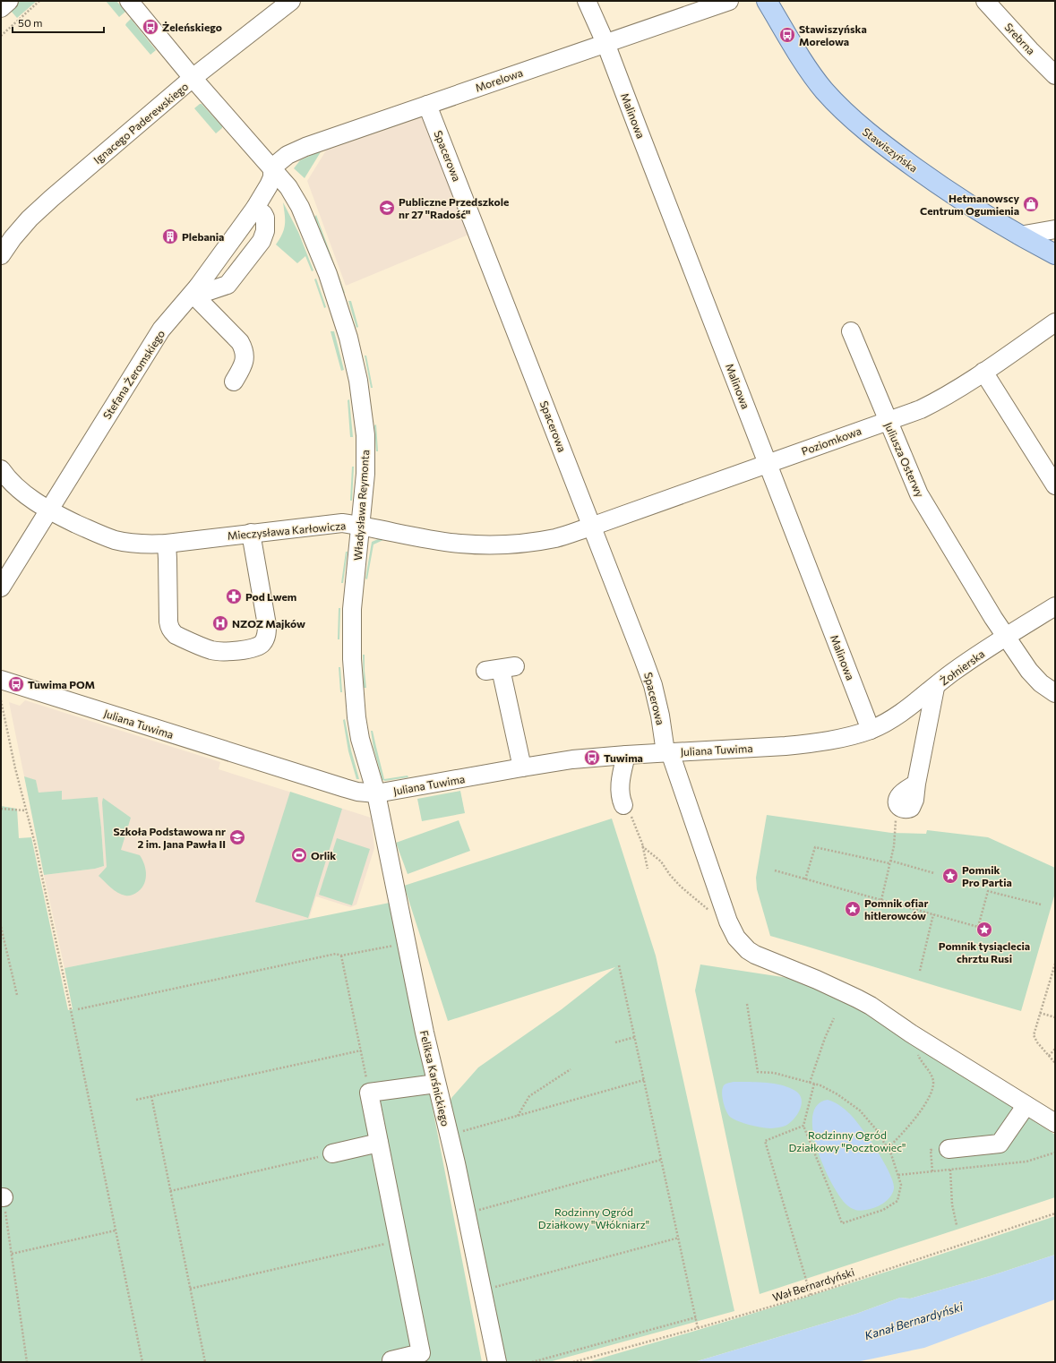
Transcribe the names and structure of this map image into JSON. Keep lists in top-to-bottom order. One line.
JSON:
{"streets":{"main road":["Stawiszyńska"],"street":["Srebrna","Morelowa","Malinowa","Ignacego Paderewskiego","Spacerowa","Stefana Żeromskiego","Poziomkowa","Juliusza Osterwy","Władysława Reymonta","Mieczysława Karłowicza","Żołnierska","Juliana Tuwima","Feliksa Karśnickiego"],"path":["Wał Bernardyński"]},"crossings":[["Morelowa","Malinowa"],["Morelowa","Spacerowa"],["Morelowa","Stefana Żeromskiego"],["Morelowa","Władysława Reymonta"],["Malinowa","Poziomkowa"],["Malinowa","Żołnierska"],["Malinowa","Juliana Tuwima"],["Ignacego Paderewskiego","Władysława Reymonta"],["Spacerowa","Poziomkowa"],["Spacerowa","Mieczysława Karłowicza"],["Spacerowa","Juliana Tuwima"],["Stefana Żeromskiego","Władysława Reymonta"],["Stefana Żeromskiego","Mieczysława Karłowicza"],["Poziomkowa","Juliusza Osterwy"],["Poziomkowa","Mieczysława Karłowicza"],["Juliusza Osterwy","Żołnierska"],["Władysława Reymonta","Mieczysława Karłowicza"],["Władysława Reymonta","Juliana Tuwima"],["Władysława Reymonta","Feliksa Karśnickiego"],["Żołnierska","Juliana Tuwima"],["Juliana Tuwima","Feliksa Karśnickiego"]],"water":["Kanał Bernardyński"],"parks":["Rodzinny Ogród Działkowy \"Pocztowiec\"","Rodzinny Ogród Działkowy \"Włókniarz\""],"places":{"bus stop":["Żeleńskiego","Stawiszyńska Morelowa","Tuwima POM","Tuwima"],"shop":["Hetmanowscy Centrum Ogumienia"],"school or university":["Publiczne Przedszkole nr 27 \"Radość\"","Szkoła Podstawowa nr 2 im. Jana Pawła II"],"building":["Plebania"],"pharmacy":["Pod Lwem"],"hospital":["NZOZ Majków"],"sports":["Orlik"],"place":["Pomnik Pro Partia","Pomnik ofiar hitlerowców","Pomnik tysiąclecia chrztu Rusi"]},"scale_bar":"50 m"}
